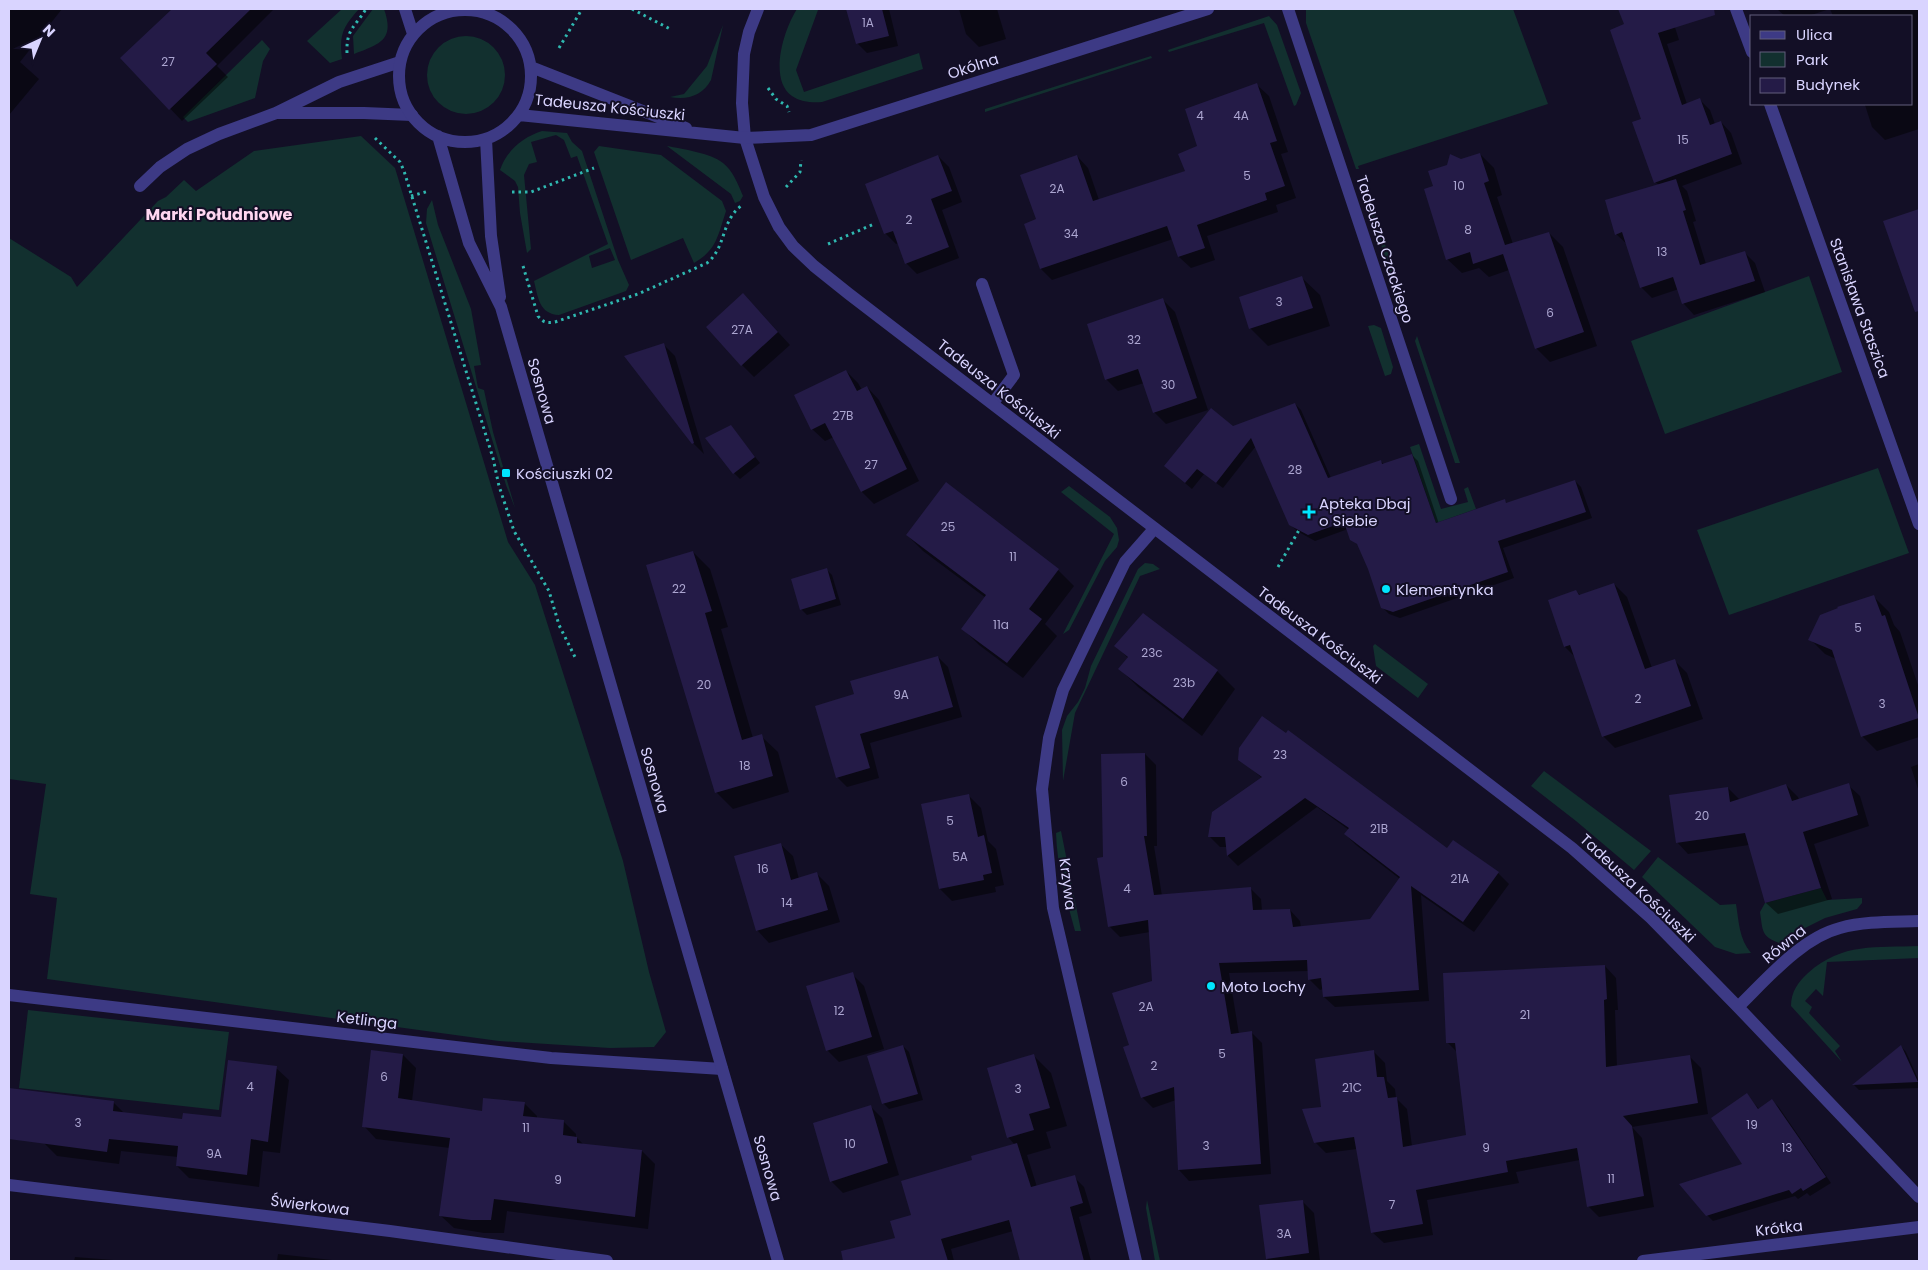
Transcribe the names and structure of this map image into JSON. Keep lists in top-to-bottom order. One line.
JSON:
{"streets":{"street":["Okólna","Tadeusza Kościuszki","Tadeusza Czackiego","Stanisława Staszica","Sosnowa","Krzywa","Równa","Ketlinga","Świerkowa","Krótka"]},"crossings":[["Okólna","Tadeusza Kościuszki"],["Tadeusza Kościuszki","Sosnowa"],["Tadeusza Kościuszki","Krzywa"],["Tadeusza Kościuszki","Równa"],["Sosnowa","Ketlinga"]],"districts":["Marki Południowe"],"places":{"transit":["Kościuszki 02"],"health":["Apteka Dbaj o Siebie"],"other":["Klementynka","Moto Lochy"]},"house_numbers":["1A","27","4","4A","15","5","10","2A","2","8","34","13","3","6","27A","32","30","27B","27","28","25","11","22","11a","5","23c","23b","20","9A","2","3","23","18","6","20","5","21B","5A","16","21A","4","14","2A","12","21","5","2","6","4","21C","3","3","19","11","10","3","9","13","9A","11","9","7","3A"],"legend":["Ulica","Park","Budynek"],"north":"top right"}
